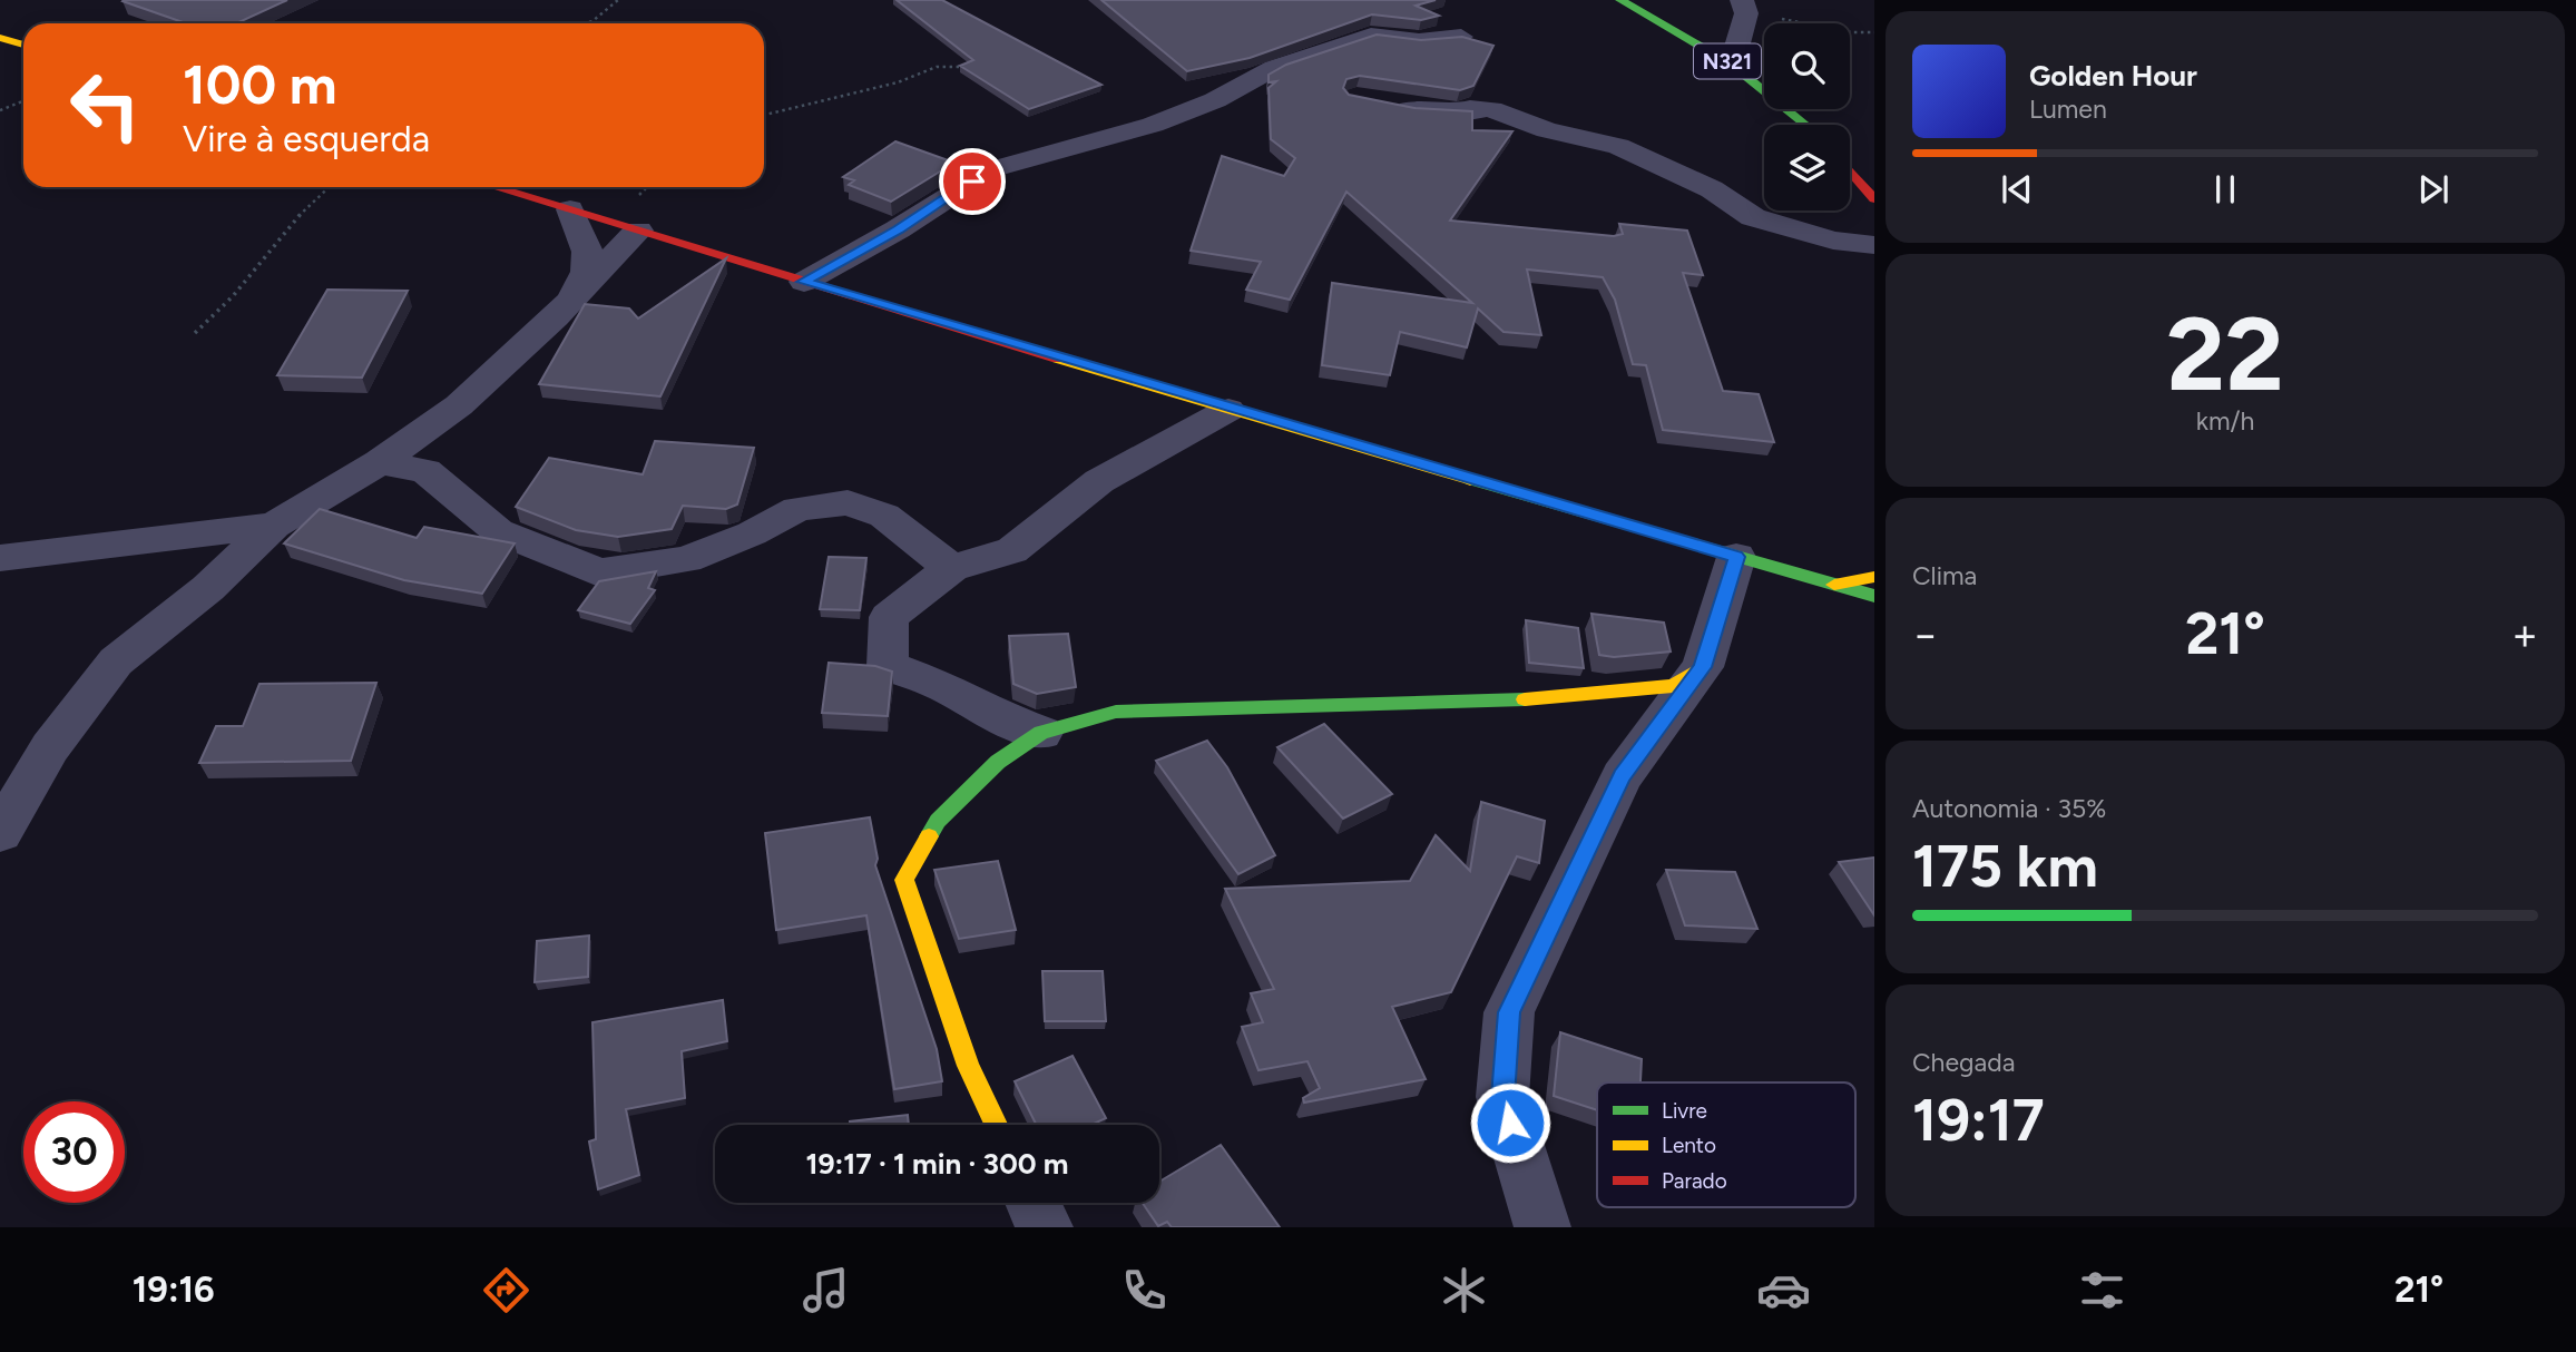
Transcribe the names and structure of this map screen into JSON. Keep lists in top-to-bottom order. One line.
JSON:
{"streets":{"main road":["N321"]},"legend":["Livre","Lento","Parado"],"page":{"turn":["100 m","Vire à esquerda"],"song":["Golden Hour","Lumen"],"tile":[["22","km/h"],"Clima",["Autonomia · 35%","175 km"],["Chegada","19:17"]],"heat":["−","21°","+"],"limit":"30","trip":"19:17 · 1 min · 300 m","tabs":["19:16","21°"]}}
